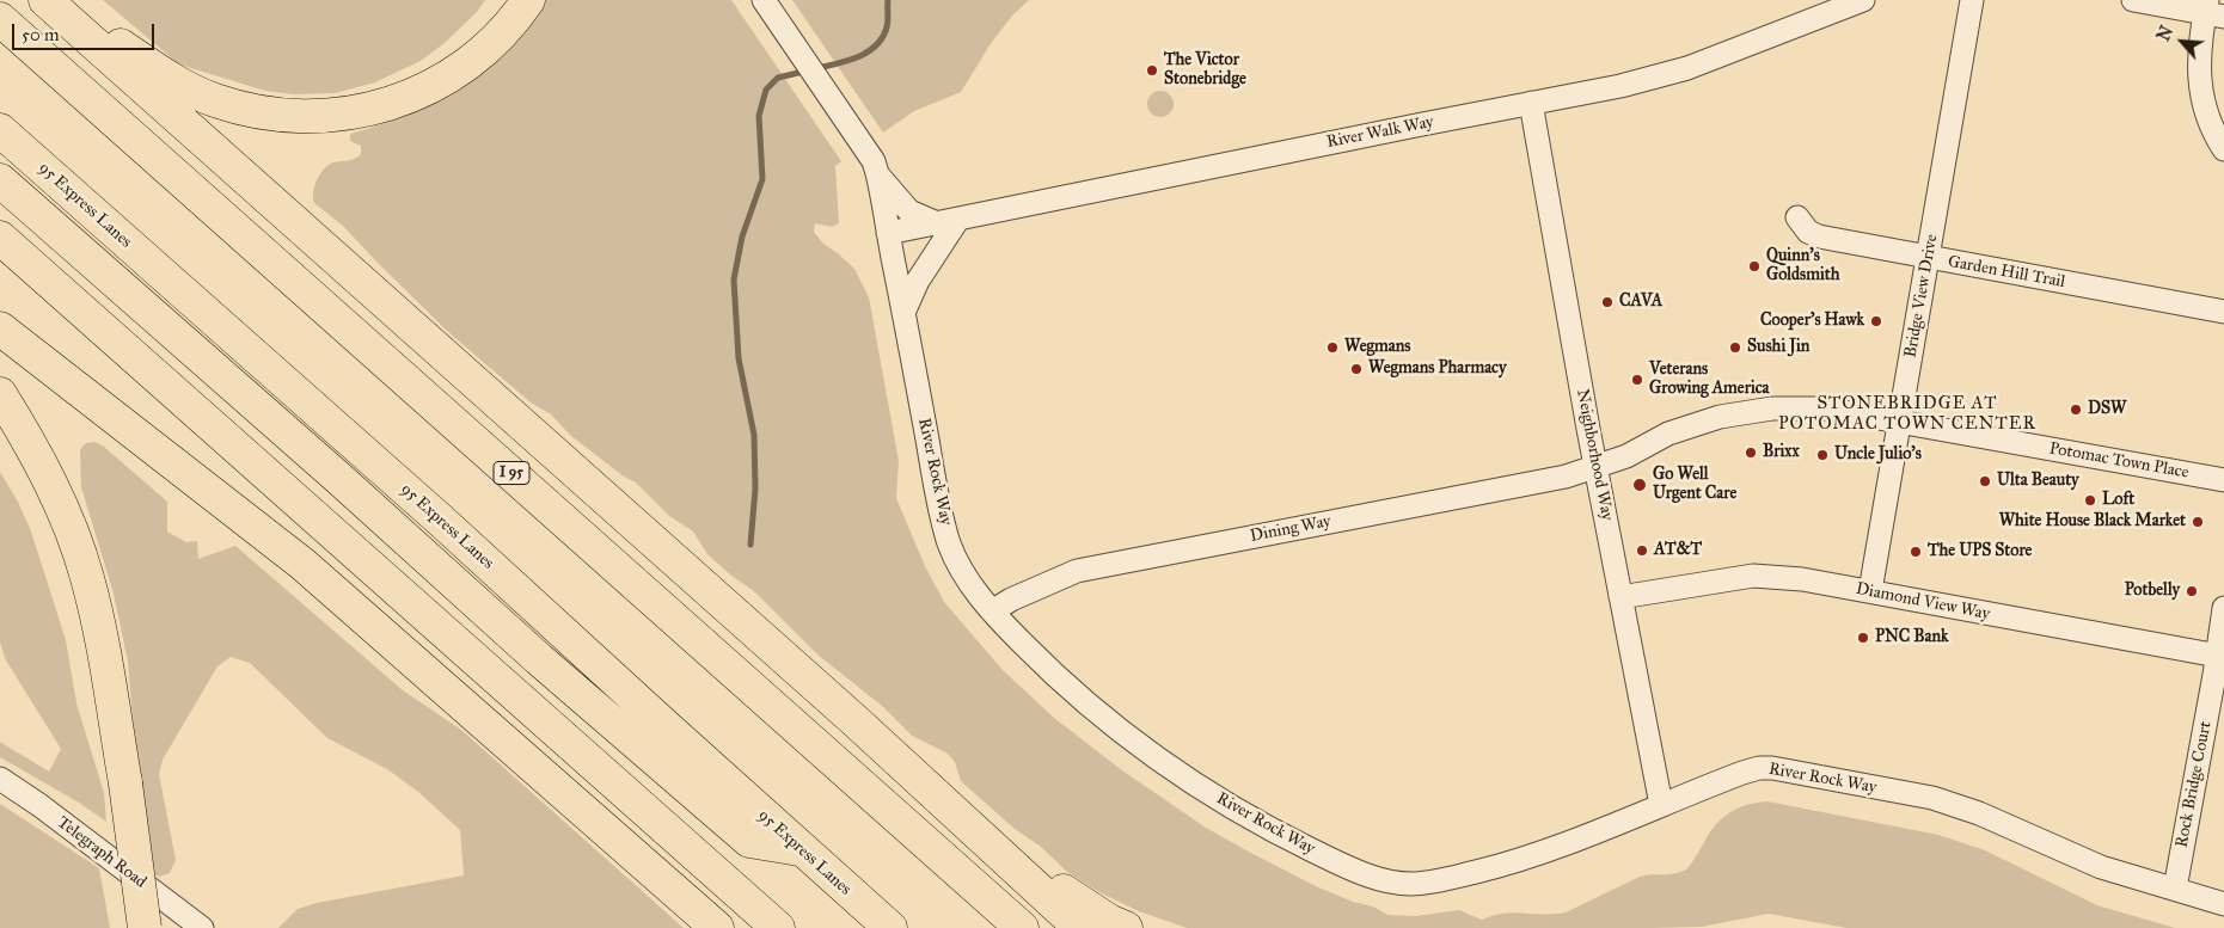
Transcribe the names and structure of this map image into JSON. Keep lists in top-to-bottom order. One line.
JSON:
{"streets":{"highway":["95 Express Lanes","I 95"],"street":["River Walk Way","Garden Hill Trail","Bridge View Drive","Neighborhood Way","Potomac Town Place","River Rock Way","Dining Way","Diamond View Way","Rock Bridge Court","Telegraph Road"]},"crossings":[["River Walk Way","Neighborhood Way"],["River Walk Way","River Rock Way"],["Garden Hill Trail","Bridge View Drive"],["Bridge View Drive","Potomac Town Place"],["Bridge View Drive","Diamond View Way"],["Neighborhood Way","Potomac Town Place"],["Neighborhood Way","River Rock Way"],["Neighborhood Way","Dining Way"],["Neighborhood Way","Diamond View Way"],["Potomac Town Place","Dining Way"],["River Rock Way","Dining Way"],["River Rock Way","Rock Bridge Court"],["Diamond View Way","Rock Bridge Court"]],"districts":["STONEBRIDGE AT POTOMAC TOWN CENTER"],"places":["The Victor Stonebridge","Quinn's Goldsmith","CAVA","Cooper's Hawk","Wegmans","Sushi Jin","Wegmans Pharmacy","Veterans Growing America","DSW","Brixx","Uncle Julio's","Ulta Beauty","Go Well Urgent Care","Loft","White House Black Market","AT&T","The UPS Store","Potbelly","PNC Bank"],"scale_bar":"50 m","north":"top left"}
